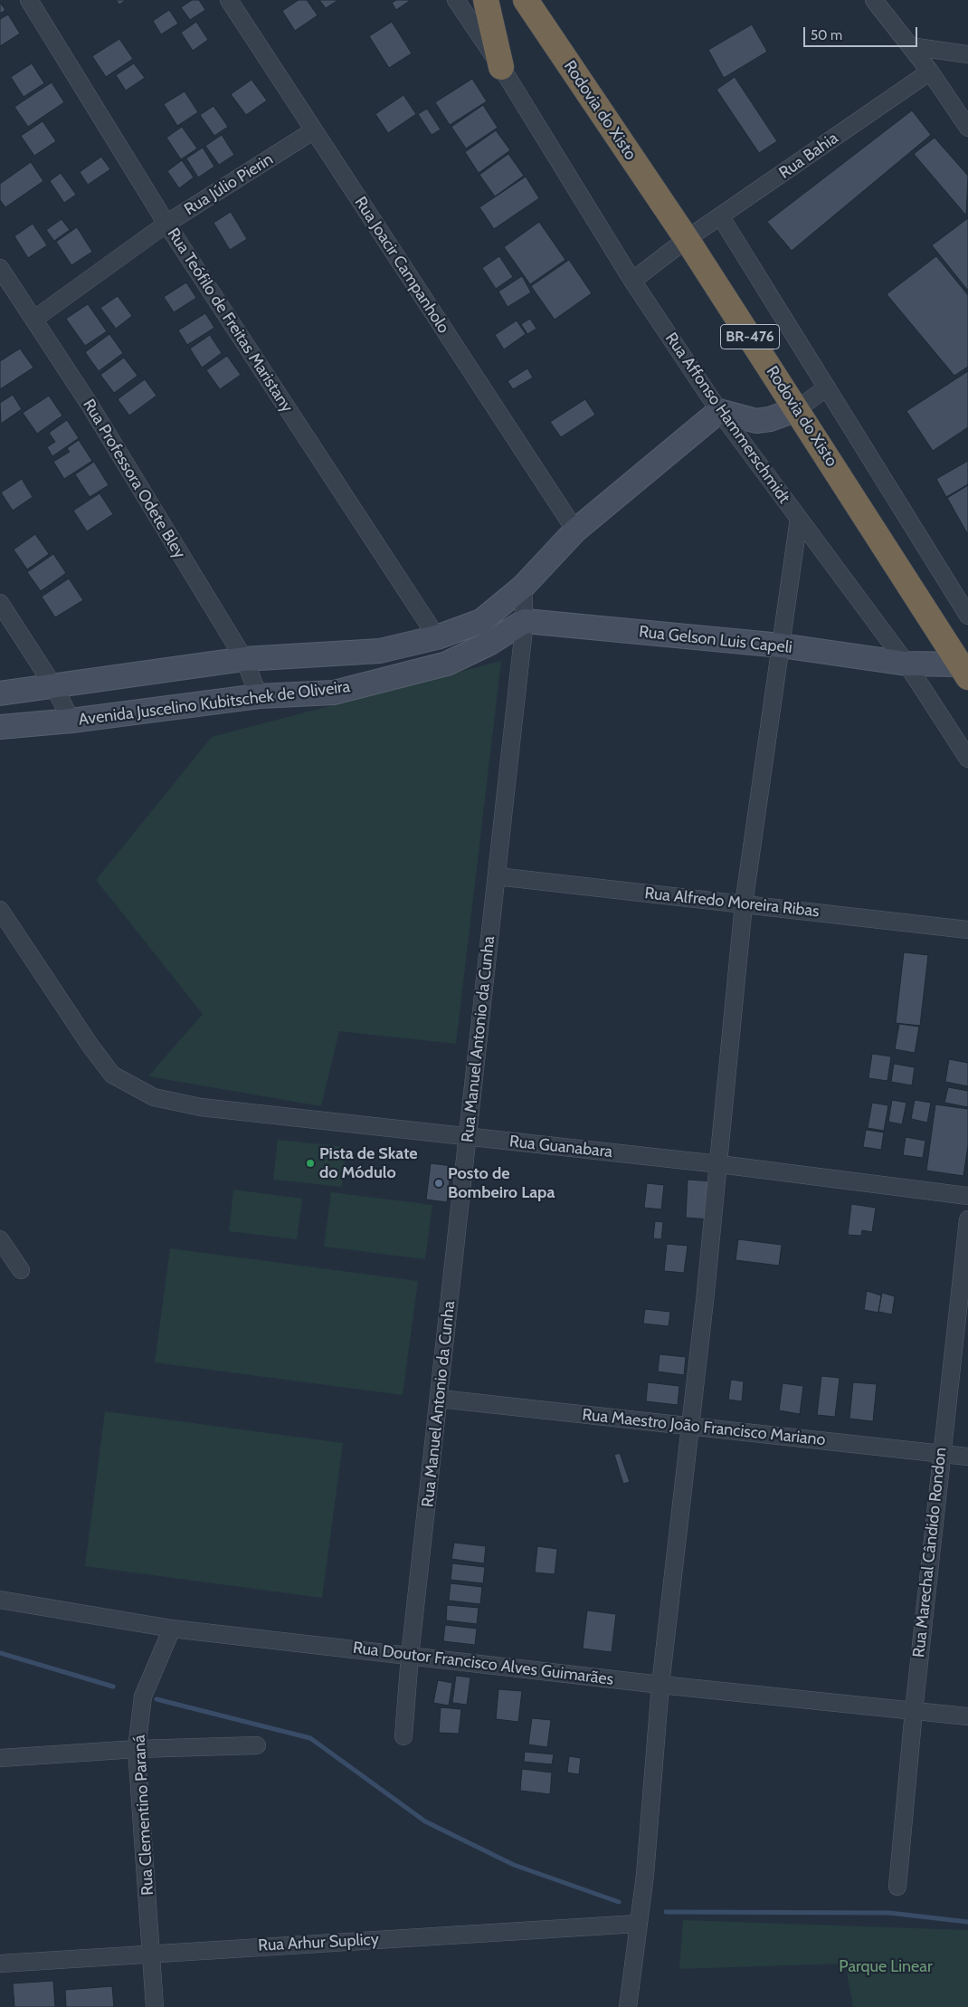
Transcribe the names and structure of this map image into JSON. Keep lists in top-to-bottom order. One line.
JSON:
{"streets":{"highway":["Rodovia do Xisto","BR-476"],"street":["Rua Bahia","Rua Júlio Pierin","Rua Joacir Campanholo","Rua Teófilo de Freitas Maristany","Rua Affonso Hammerschmidt","Rua Professora Odete Bley","Rua Gelson Luis Capeli","Avenida Juscelino Kubitschek de Oliveira","Rua Alfredo Moreira Ribas","Rua Manuel Antonio da Cunha","Rua Guanabara","Rua Maestro João Francisco Mariano","Rua Marechal Cândido Rondon","Rua Doutor Francisco Alves Guimarães","Rua Clementino Paraná","Rua Arhur Suplicy"]},"crossings":[["Rodovia do Xisto","Rua Bahia"],["Rodovia do Xisto","Rua Gelson Luis Capeli"],["Rua Bahia","Rua Affonso Hammerschmidt"],["Rua Júlio Pierin","Rua Joacir Campanholo"],["Rua Júlio Pierin","Rua Teófilo de Freitas Maristany"],["Rua Júlio Pierin","Rua Professora Odete Bley"],["Rua Affonso Hammerschmidt","Rua Gelson Luis Capeli"],["Rua Professora Odete Bley","Avenida Juscelino Kubitschek de Oliveira"],["Rua Gelson Luis Capeli","Avenida Juscelino Kubitschek de Oliveira"],["Rua Gelson Luis Capeli","Rua Manuel Antonio da Cunha"],["Avenida Juscelino Kubitschek de Oliveira","Rua Manuel Antonio da Cunha"],["Rua Alfredo Moreira Ribas","Rua Manuel Antonio da Cunha"],["Rua Manuel Antonio da Cunha","Rua Guanabara"],["Rua Manuel Antonio da Cunha","Rua Maestro João Francisco Mariano"],["Rua Manuel Antonio da Cunha","Rua Doutor Francisco Alves Guimarães"],["Rua Maestro João Francisco Mariano","Rua Marechal Cândido Rondon"],["Rua Marechal Cândido Rondon","Rua Doutor Francisco Alves Guimarães"],["Rua Doutor Francisco Alves Guimarães","Rua Clementino Paraná"],["Rua Clementino Paraná","Rua Arhur Suplicy"]],"parks":["Parque Linear"],"places":["Pista de Skate do Módulo","Posto de Bombeiro Lapa"],"scale_bar":"50 m"}
